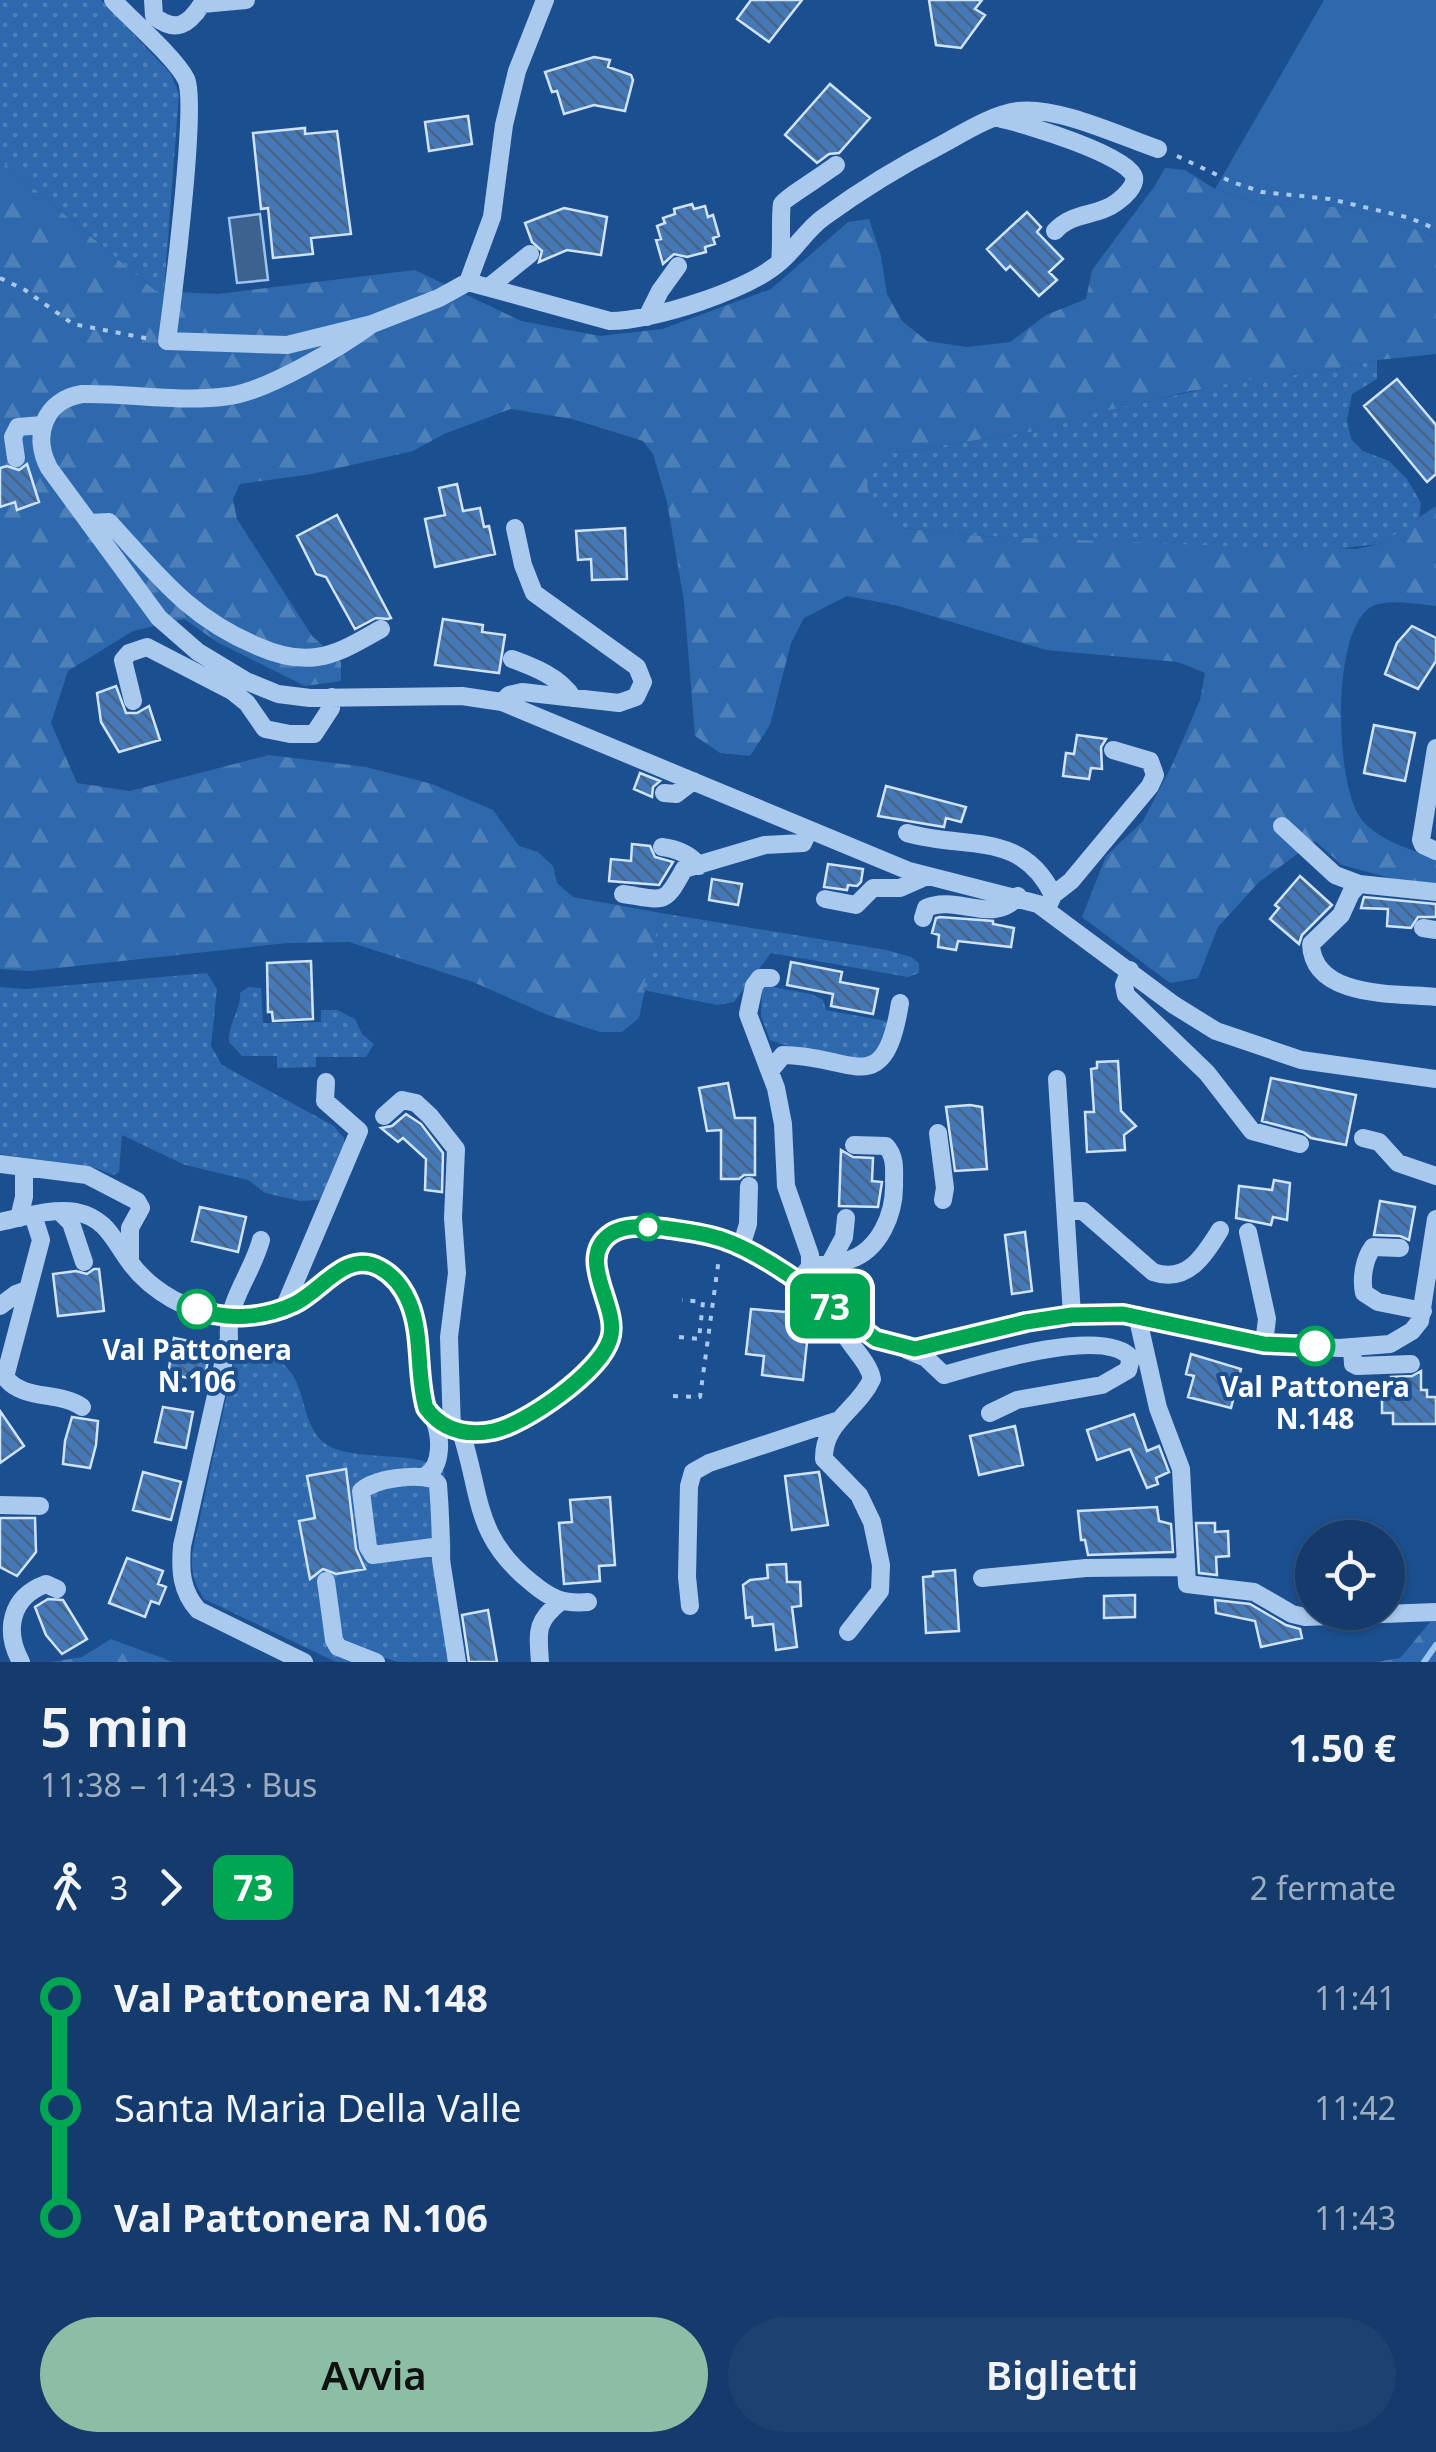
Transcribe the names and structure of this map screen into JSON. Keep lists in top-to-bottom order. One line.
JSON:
{"places":["Val Pattonera N.106","Val Pattonera N.148"],"lines":["bus line 73"],"page":{"on_map":"73","heading":["5 min","11:38 – 11:43 · Bus","1.50 €"],"legs":["3","73","2 fermate"],"list":[{"name":"Val Pattonera N.148","value":"11:41"},{"name":"Santa Maria Della Valle","value":"11:42"},{"name":"Val Pattonera N.106","value":"11:43"}],"buttons":["Avvia","Biglietti"]}}
